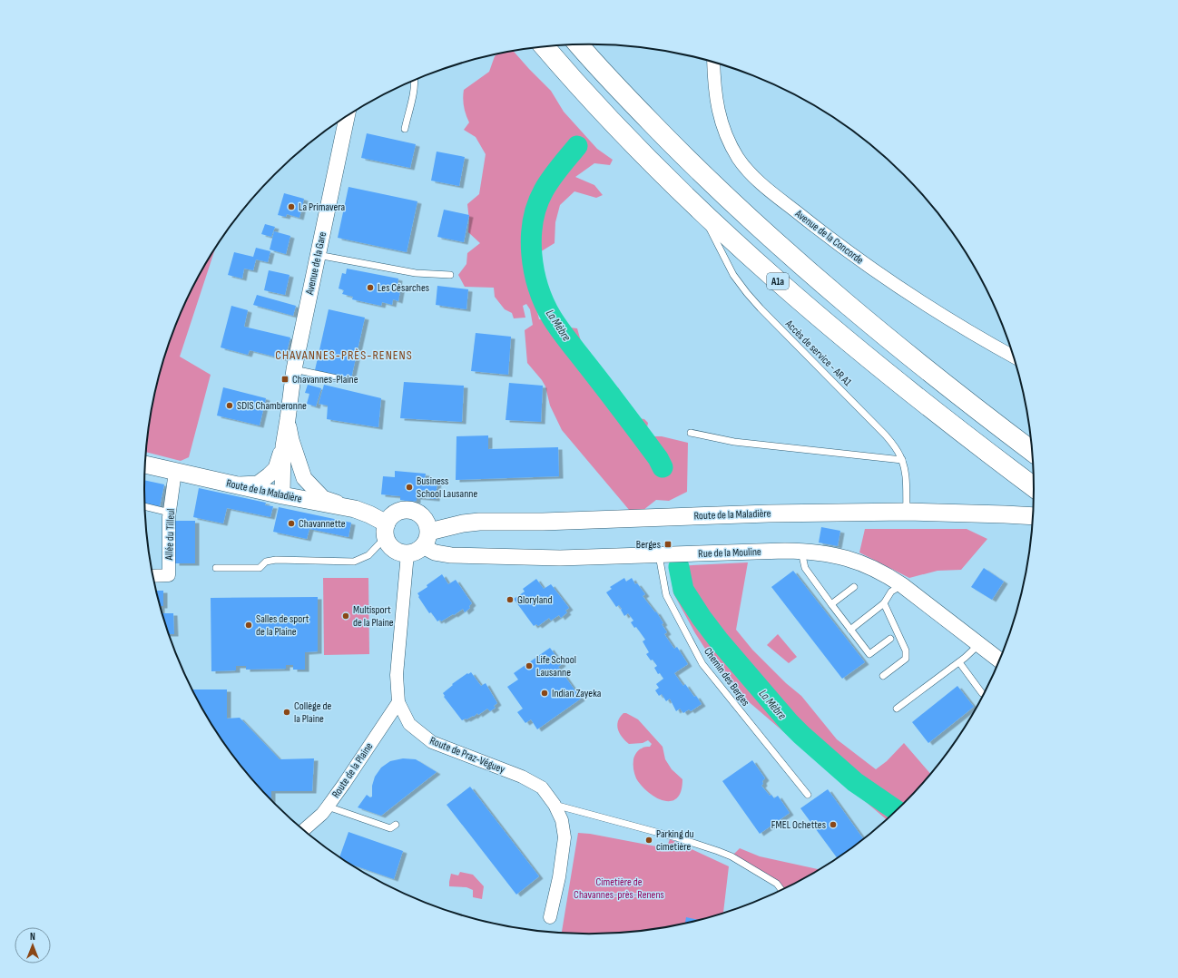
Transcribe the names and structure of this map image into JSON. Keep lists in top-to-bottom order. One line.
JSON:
{"streets":{"highway":["A1a"],"main road":["Route de la Maladière"],"street":["Avenue de la Concorde","Avenue de la Gare","Allée du Tilleul","Rue de la Mouline","Route de Praz-Véguey","Route de la Plaine"],"lane":["Accès de service - AR A1","Chemin des Berges"]},"crossings":[["Avenue de la Gare","Route de la Maladière"],["A1a","Accès de service - AR A1"],["Accès de service - AR A1","Route de la Maladière"],["Route de la Maladière","Allée du Tilleul"],["Route de la Maladière","Rue de la Mouline"],["Route de la Maladière","Route de Praz-Véguey"],["Rue de la Mouline","Chemin des Berges"],["Rue de la Mouline","Route de Praz-Véguey"],["Route de Praz-Véguey","Route de la Plaine"]],"districts":["CHAVANNES-PRÈS-RENENS"],"water":["La Mèbre"],"parks":["Cimetière de Chavannes-près-Renens"],"places":{"other":["La Primavera","Les Césarches","SDIS Chamberonne","Business School Lausanne","Chavannette","Gloryland","Multisport de la Plaine","Salles de sport de la Plaine","Life School Lausanne","Indian Zayeka","Collège de la Plaine","FMEL Ochettes","Parking du cimetière"],"transit":["Chavannes-Plaine","Berges"]},"north":"top"}
